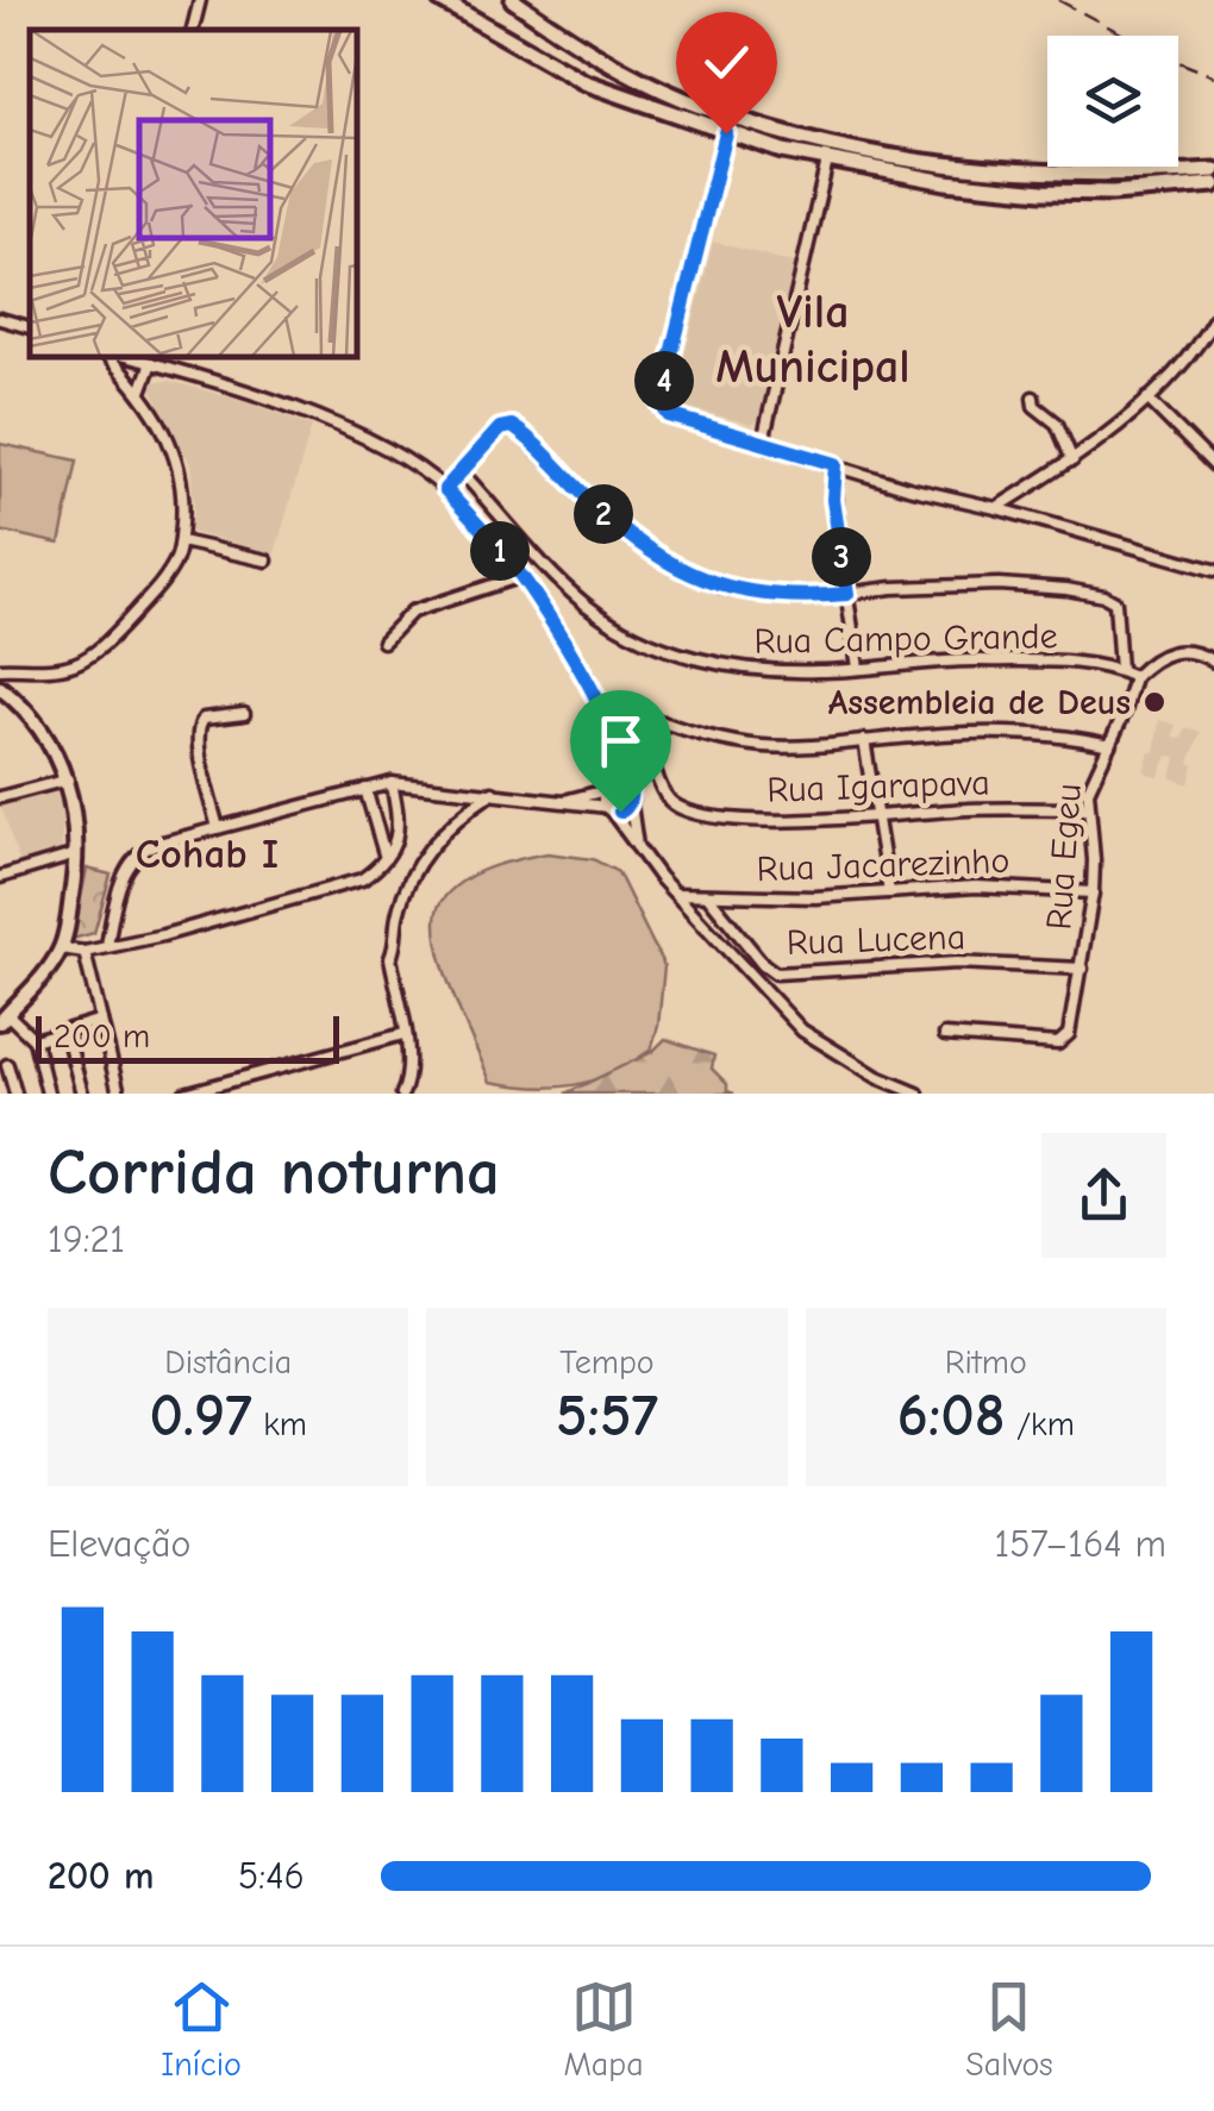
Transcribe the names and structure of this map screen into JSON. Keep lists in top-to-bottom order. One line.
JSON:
{"streets":{"street":["Rua Campo Grande","Rua Igarapava","Rua Egeu","Rua Jacarezinho","Rua Lucena"]},"crossings":[["Rua Campo Grande","Rua Egeu"],["Rua Igarapava","Rua Egeu"],["Rua Egeu","Rua Jacarezinho"],["Rua Egeu","Rua Lucena"],["Rua Jacarezinho","Rua Lucena"]],"districts":["Vila Municipal","Cohab I"],"places":["Assembleia de Deus"],"scale_bar":"200 m","page":{"pins":["4","2","1","3"],"scale":"200 m","heading":["Corrida noturna","19:21"],"stats":[["Distância","0.97 km"],["Tempo","5:57"],["Ritmo","6:08 /km"]],"chart":["Elevação","157–164 m"],"list":[{"name":"200 m","note":"5:46"}],"tabs":["Início","Mapa","Salvos"]}}
